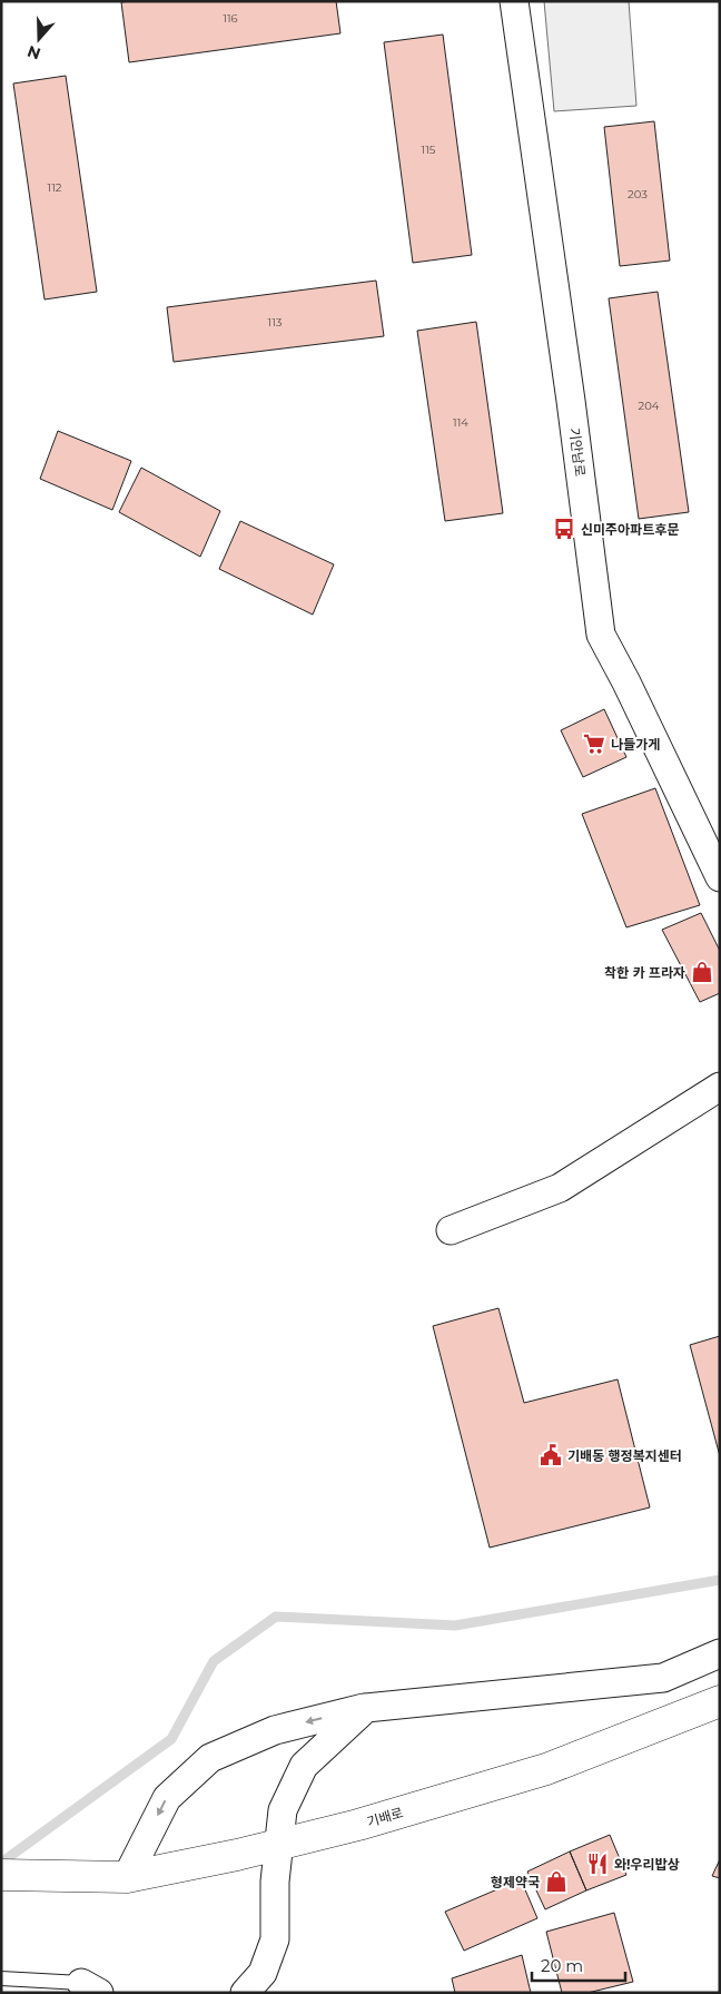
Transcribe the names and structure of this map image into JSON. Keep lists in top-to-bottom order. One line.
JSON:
{"streets":{"street":["기안남로","기배로"]},"places":{"bus stop":["신미주아파트후문"],"supermarket":["나들가게"],"shop":["착한 카 프라자","형제약국"],"public building":["기배동 행정복지센터"],"restaurant":["와!우리밥상"]},"house_numbers":["116","115","112","203","113","204","114"],"scale_bar":"20 m","north":"bottom"}
